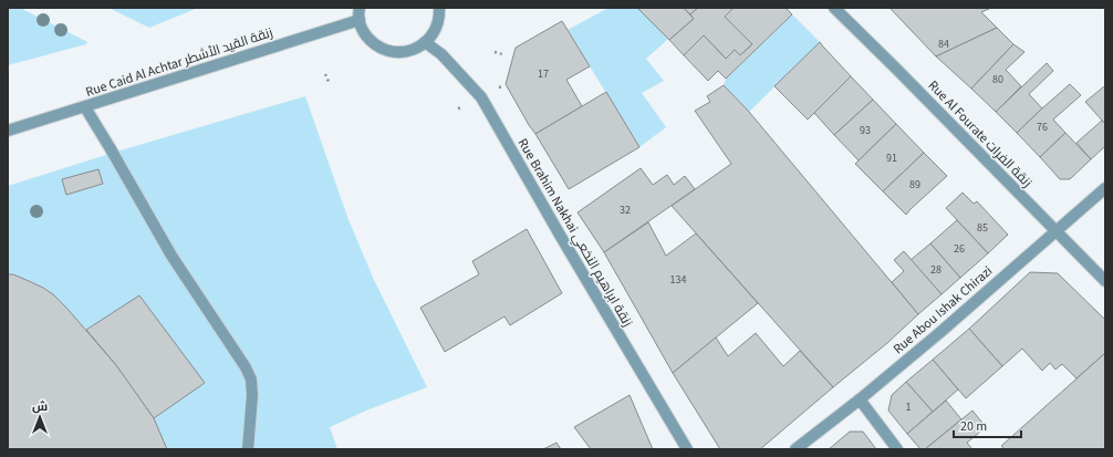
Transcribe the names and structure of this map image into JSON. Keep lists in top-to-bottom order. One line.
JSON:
{"streets":{"street":["Rue Caid Al Achtar زنقة القيد الأشطر","Rue Al Fourate زنقة الفرات","Rue Brahim Nakhai زنقة ابراهيم النخعي","Rue Abou Ishak Chirazi"]},"crossings":[["Rue Al Fourate زنقة الفرات","Rue Abou Ishak Chirazi"]],"house_numbers":["84","17","80","76","93","91","89","32","85","26","28","134","1"],"scale_bar":"20 m","north":"top"}
